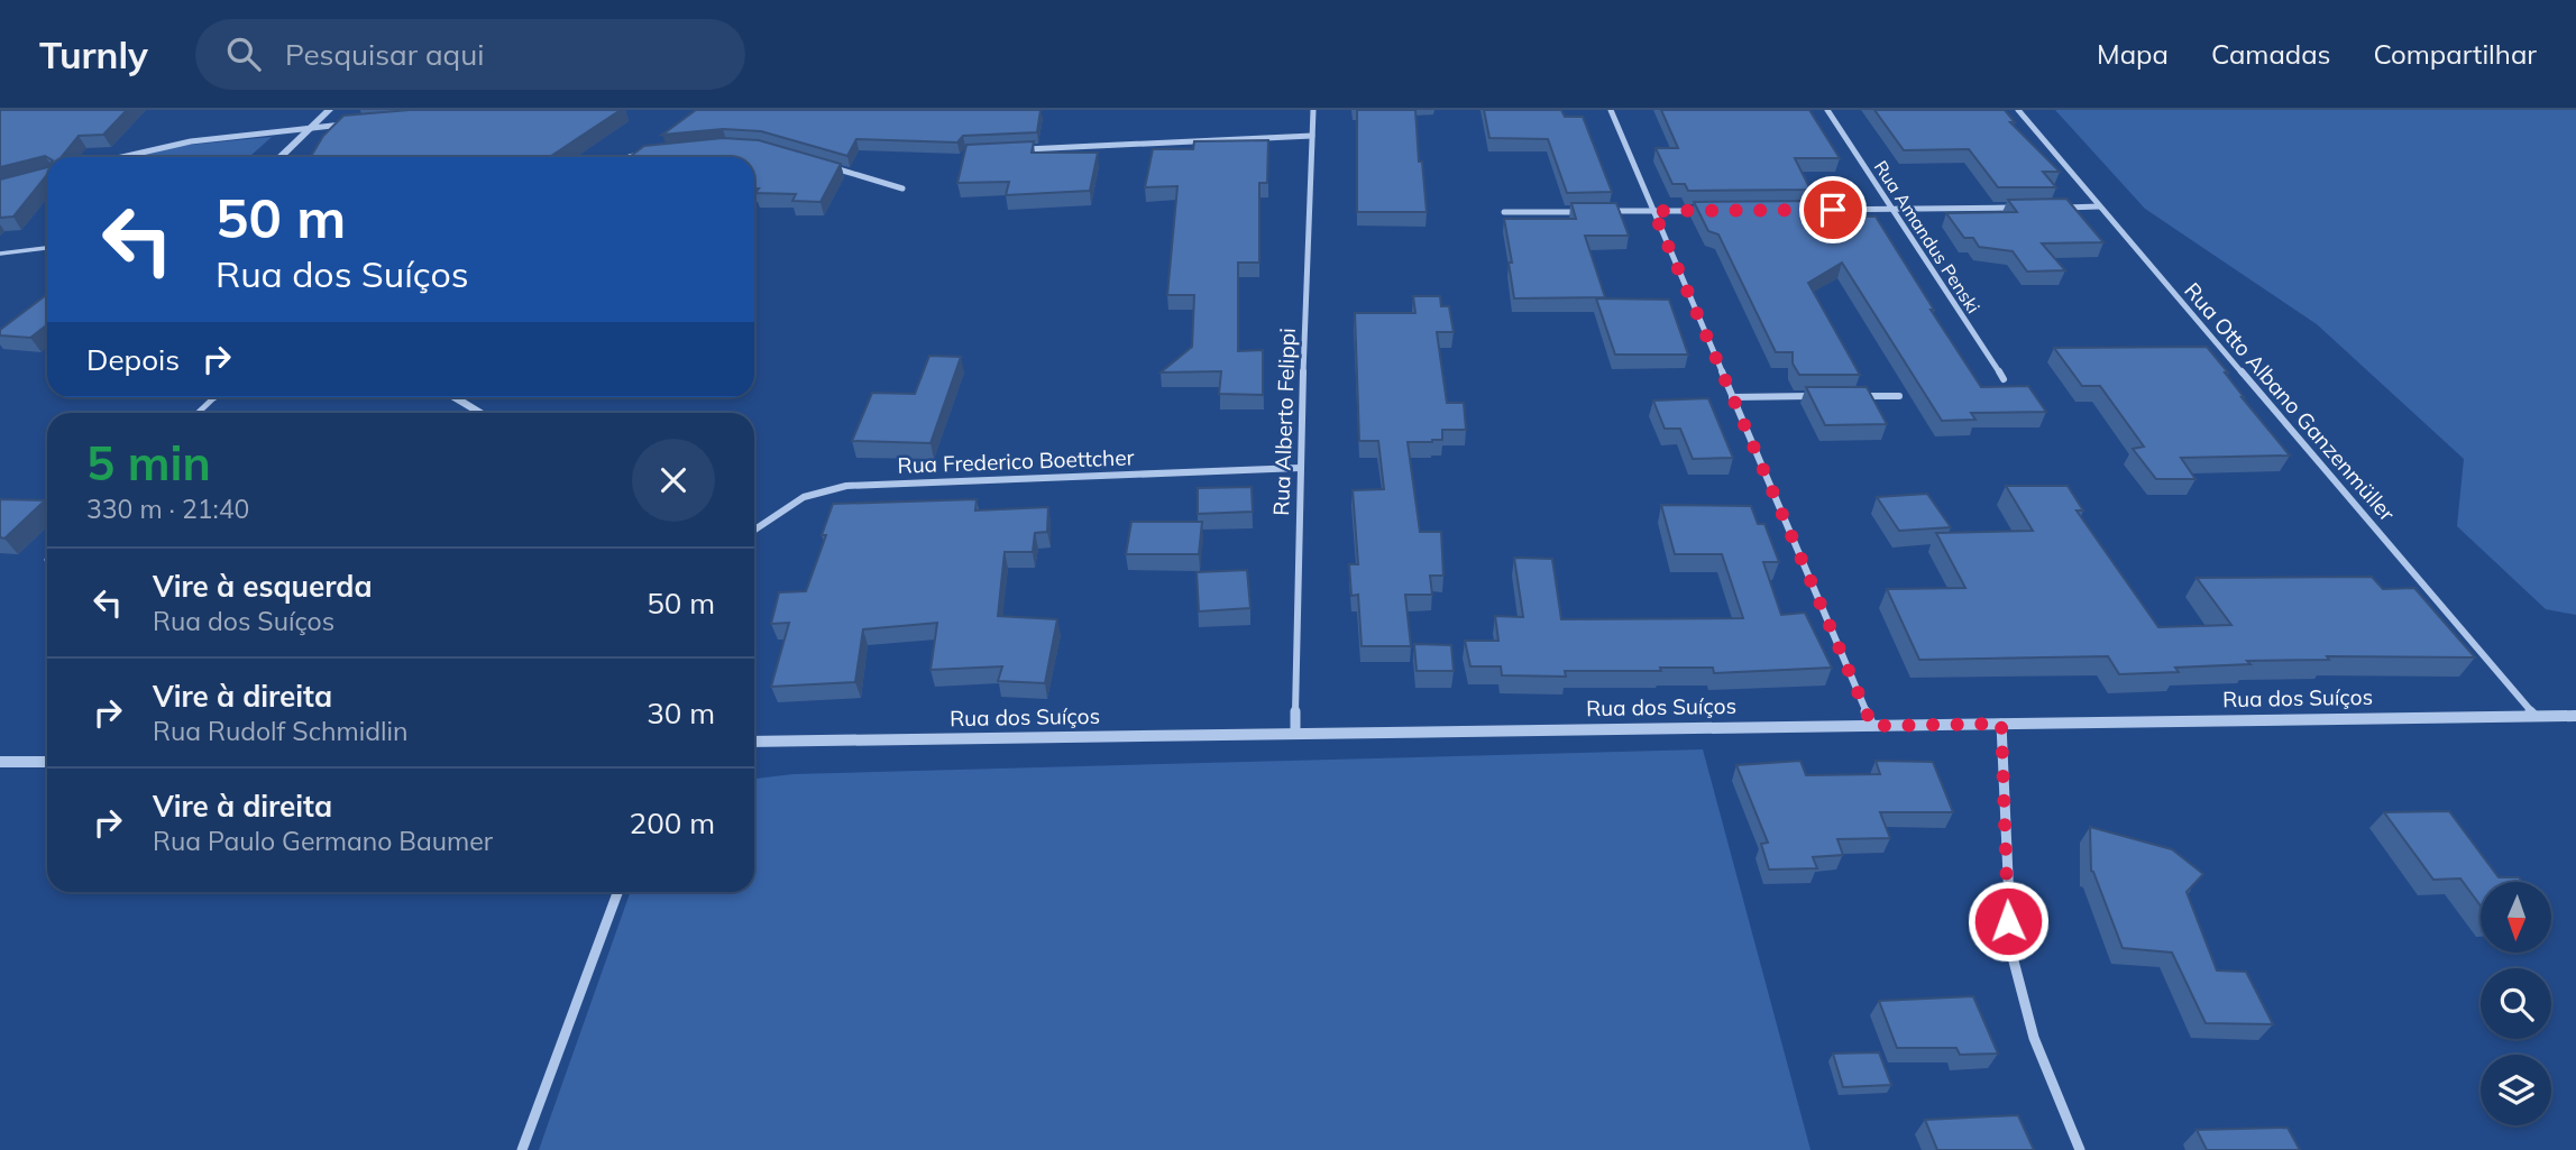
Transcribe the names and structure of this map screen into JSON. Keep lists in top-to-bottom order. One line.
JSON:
{"streets":{"street":["Rua Amandus Penski","Rua Otto Albano Ganzenmüller","Rua Alberto Felippi","Rua Frederico Boettcher","Rua dos Suíços"]},"crossings":[["Rua Otto Albano Ganzenmüller","Rua dos Suíços"],["Rua Alberto Felippi","Rua Frederico Boettcher"],["Rua Alberto Felippi","Rua dos Suíços"]],"north":"bottom","page":{"header":"Turnly","search":"Pesquisar aqui","nav":["Mapa","Camadas","Compartilhar"],"turn":["50 m","Rua dos Suíços"],"then":"Depois","heading":["5 min","330 m · 21:40"],"list":[{"name":"Vire à esquerda","note":"Rua dos Suíços","value":"50 m"},{"name":"Vire à direita","note":"Rua Rudolf Schmidlin","value":"30 m"},{"name":"Vire à direita","note":"Rua Paulo Germano Baumer","value":"200 m"}]}}
